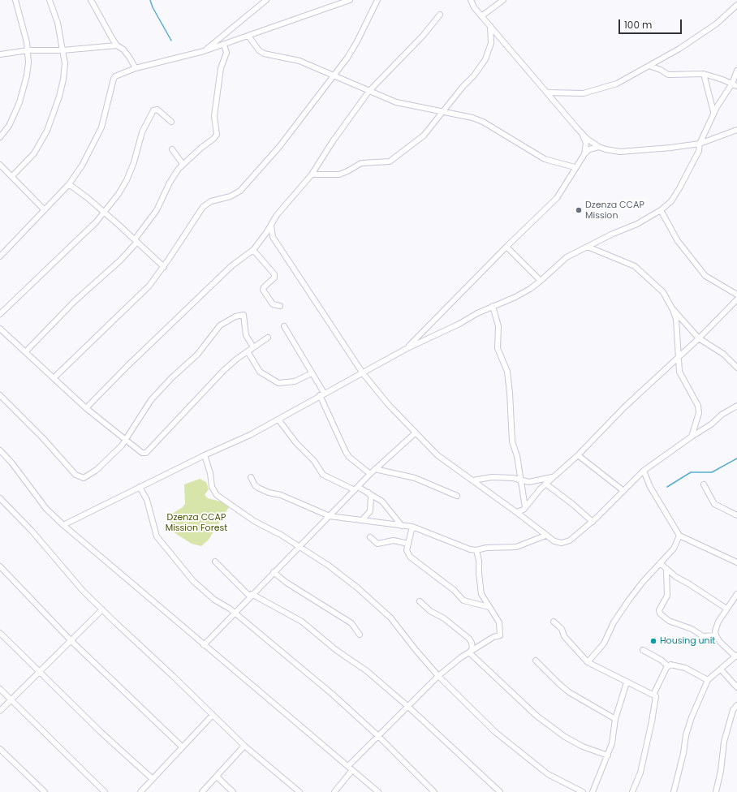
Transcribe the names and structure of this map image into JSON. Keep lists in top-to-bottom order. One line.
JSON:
{"parks":["Dzenza CCAP Mission Forest"],"places":["Dzenza CCAP Mission","Housing unit"],"scale_bar":"100 m"}
